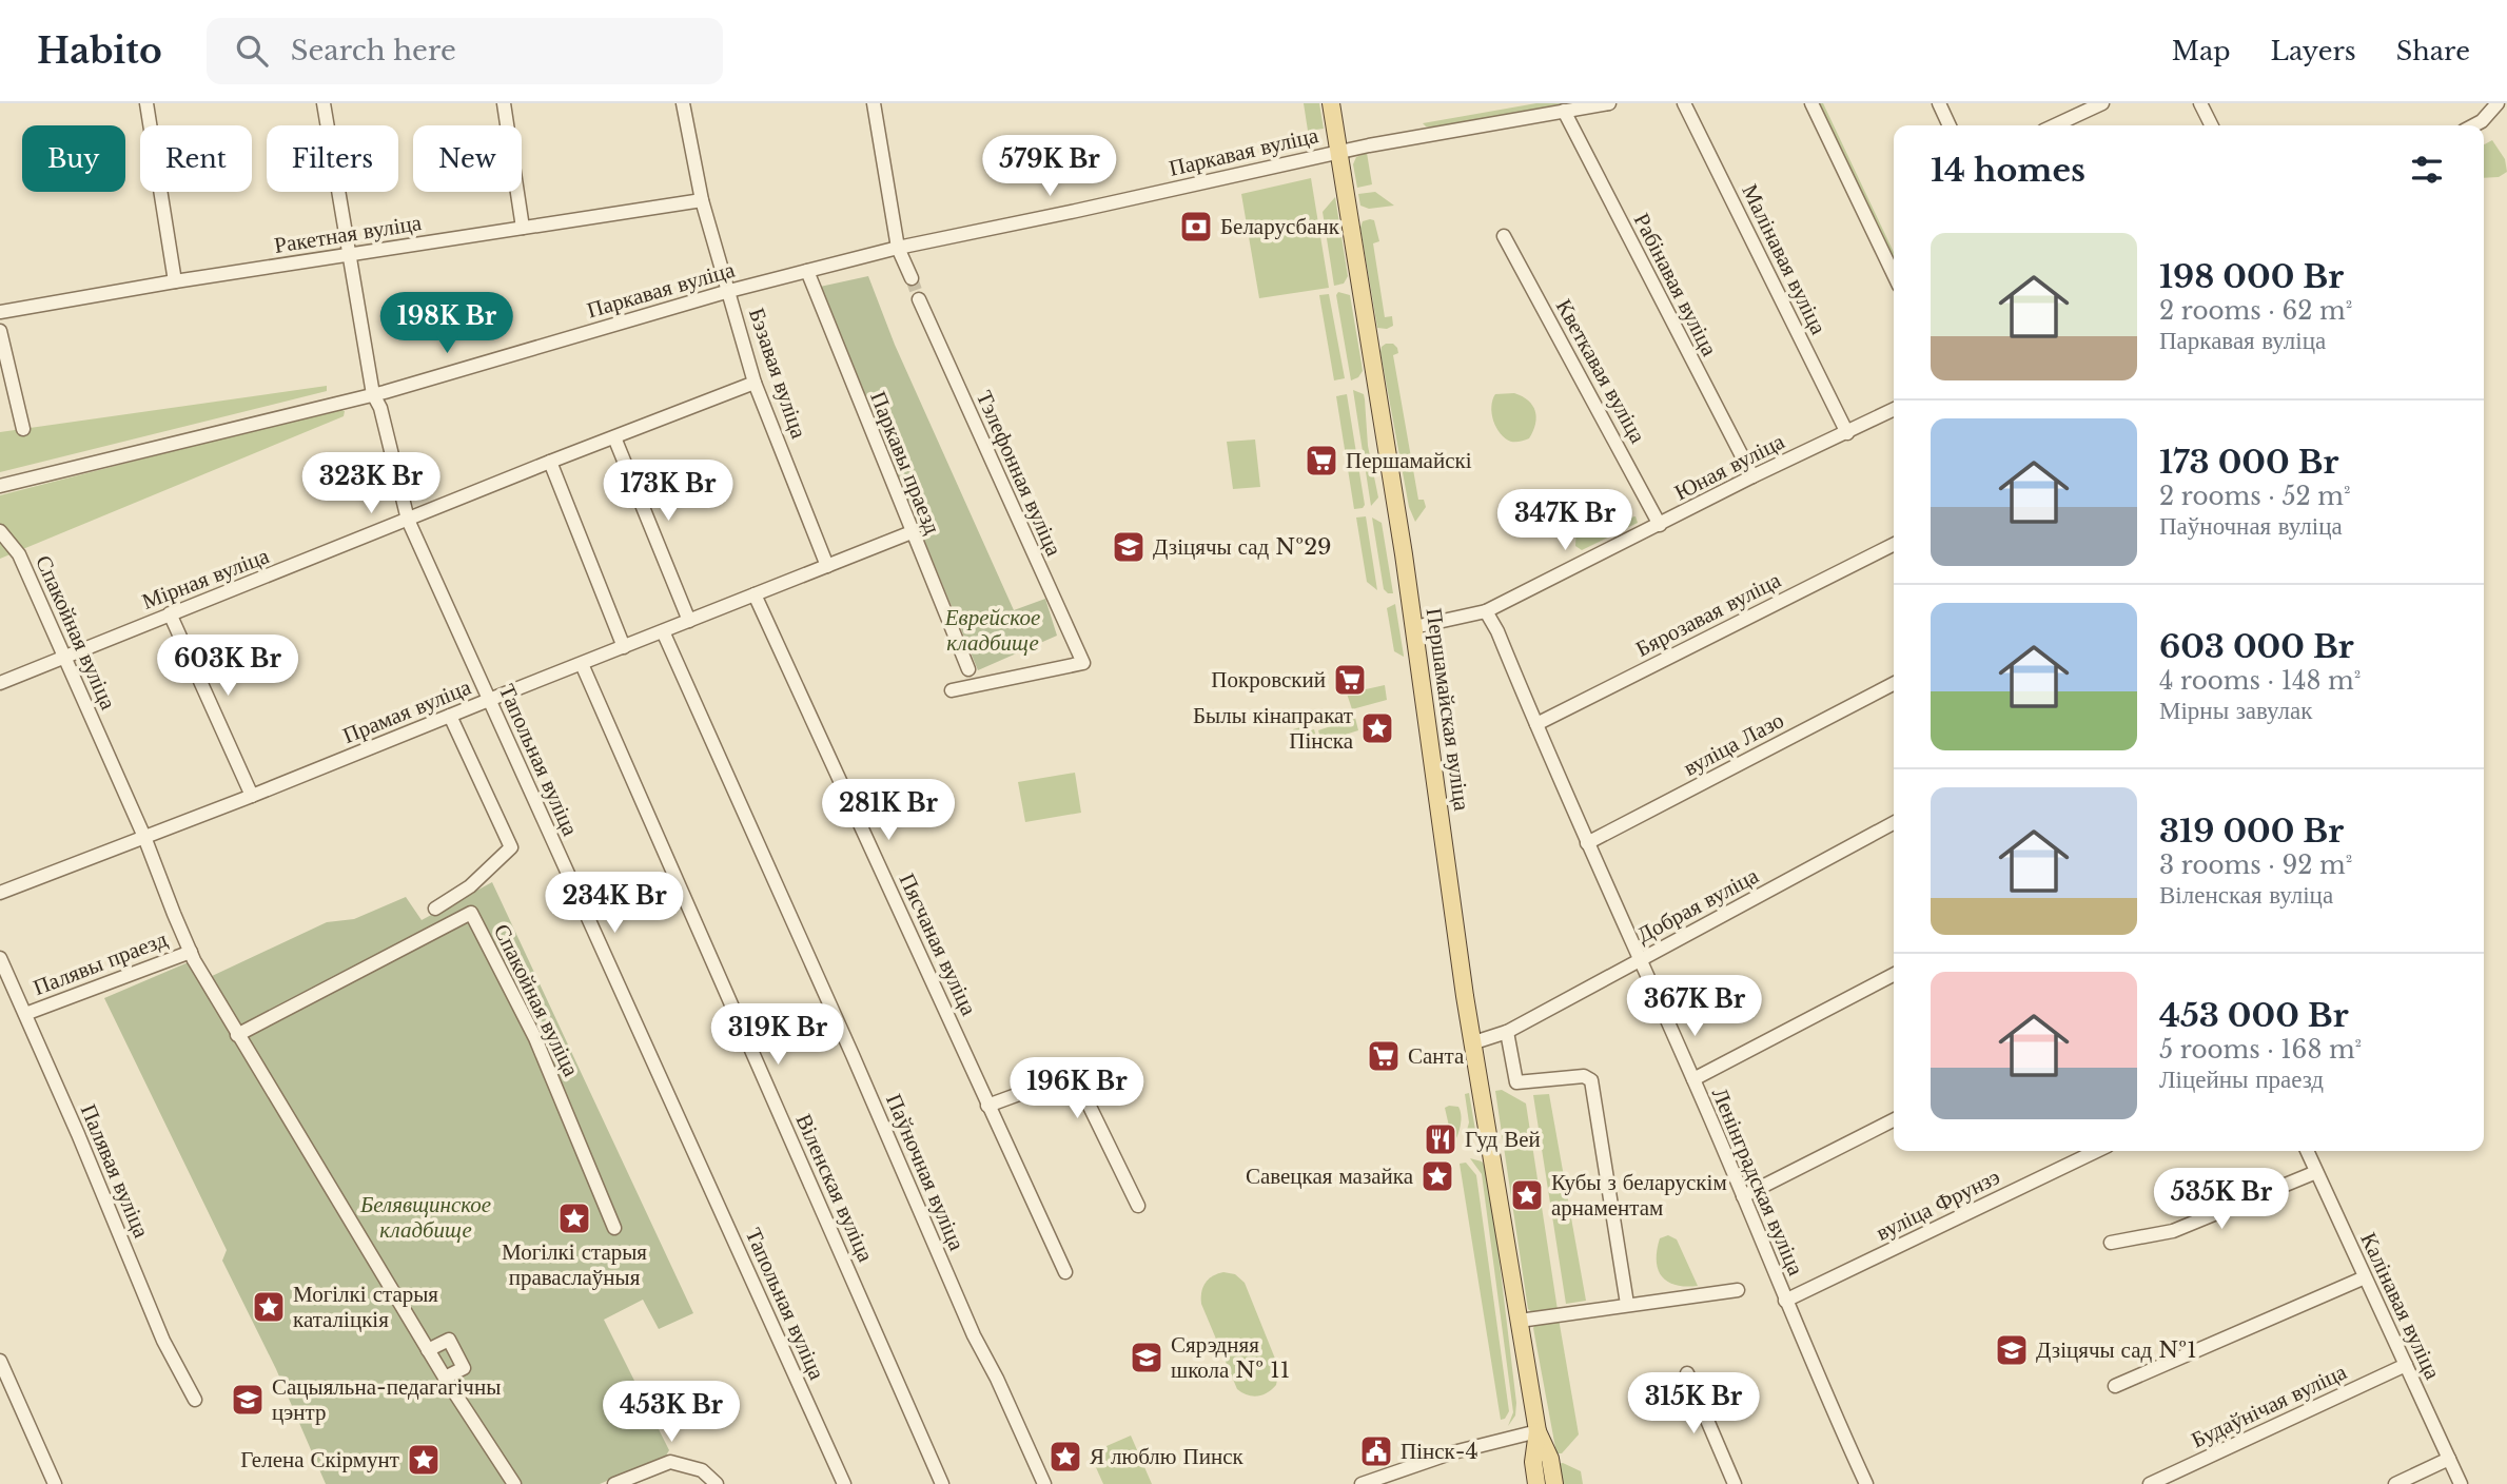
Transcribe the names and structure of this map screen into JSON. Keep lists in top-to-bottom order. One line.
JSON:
{"streets":{"main road":["Першамайская вуліца"],"street":["Паркавая вуліца","Ракетная вуліца","Малінавая вуліца","Рабінавая вуліца","Кветкавая вуліца","Бэзавая вуліца","Паркавы праезд","Юная вуліца","Тэлефонная вуліца","Мірная вуліца","Бярозавая вуліца","Спакойная вуліца","Прамая вуліца","вуліца Лазо","Тапольная вуліца","Добрая вуліца","Пясчаная вуліца","Палявы праезд","Палявая вуліца","Паўночная вуліца","Ленінградская вуліца","Віленская вуліца","вуліца Фрунзэ","Калінавая вуліца","Будаўнічая вуліца"]},"crossings":[["Паркавая вуліца","Рабінавая вуліца"],["Паркавая вуліца","Бэзавая вуліца"],["Паркавая вуліца","Паркавы праезд"],["Паркавая вуліца","Першамайская вуліца"],["Паркавая вуліца","Тапольная вуліца"],["Ракетная вуліца","Бэзавая вуліца"],["Ракетная вуліца","Тапольная вуліца"],["Малінавая вуліца","Юная вуліца"],["Рабінавая вуліца","Юная вуліца"],["Кветкавая вуліца","Юная вуліца"],["Бэзавая вуліца","Мірная вуліца"],["Бэзавая вуліца","Прамая вуліца"],["Паркавы праезд","Прамая вуліца"],["Юная вуліца","Першамайская вуліца"],["Юная вуліца","Ленінградская вуліца"],["Мірная вуліца","Спакойная вуліца"],["Мірная вуліца","Тапольная вуліца"],["Бярозавая вуліца","Ленінградская вуліца"],["Спакойная вуліца","Прамая вуліца"],["Спакойная вуліца","Палявы праезд"],["Першамайская вуліца","Добрая вуліца"],["Прамая вуліца","Тапольная вуліца"],["Прамая вуліца","Пясчаная вуліца"],["Прамая вуліца","Паўночная вуліца"],["Прамая вуліца","Віленская вуліца"],["вуліца Лазо","Ленінградская вуліца"],["Добрая вуліца","Ленінградская вуліца"],["Палявы праезд","Палявая вуліца"],["Ленінградская вуліца","вуліца Фрунзэ"],["Калінавая вуліца","Будаўнічая вуліца"]],"parks":["Еврейское кладбище","Белявщинское кладбище"],"places":{"bank":["Беларусбанк"],"supermarket":["Першамайскі","Покровский","Санта"],"school or university":["Дзіцячы сад №29","Дзіцячы сад №1","Сярэдняя школа № 11","Сацыяльна-педагагічны цэнтр"],"place":["Былы кінапракат Пінска","Савецкая мазайка","Кубы з беларускім арнаментам","Могілкі старыя праваслаўныя","Могілкі старыя каталіцкія","Я люблю Пинск","Гелена Скірмунт"],"restaurant":["Гуд Вей"],"public building":["Пінск-4"]},"page":{"header":"Habito","search":"Search here","nav":["Map","Layers","Share"],"chip":["Buy","Rent","Filters","New"],"heading":"14 homes","price":["579K Br","198K Br","323K Br","173K Br","347K Br","603K Br","281K Br","234K Br","367K Br","319K Br","196K Br","535K Br","315K Br","453K Br"],"list":[{"name":"198 000 Br","note":"2 rooms · 62 m² · Паркавая вуліца"},{"name":"173 000 Br","note":"2 rooms · 52 m² · Паўночная вуліца"},{"name":"603 000 Br","note":"4 rooms · 148 m² · Мірны завулак"},{"name":"319 000 Br","note":"3 rooms · 92 m² · Віленская вуліца"},{"name":"453 000 Br","note":"5 rooms · 168 m² · Ліцейны праезд"}]}}
